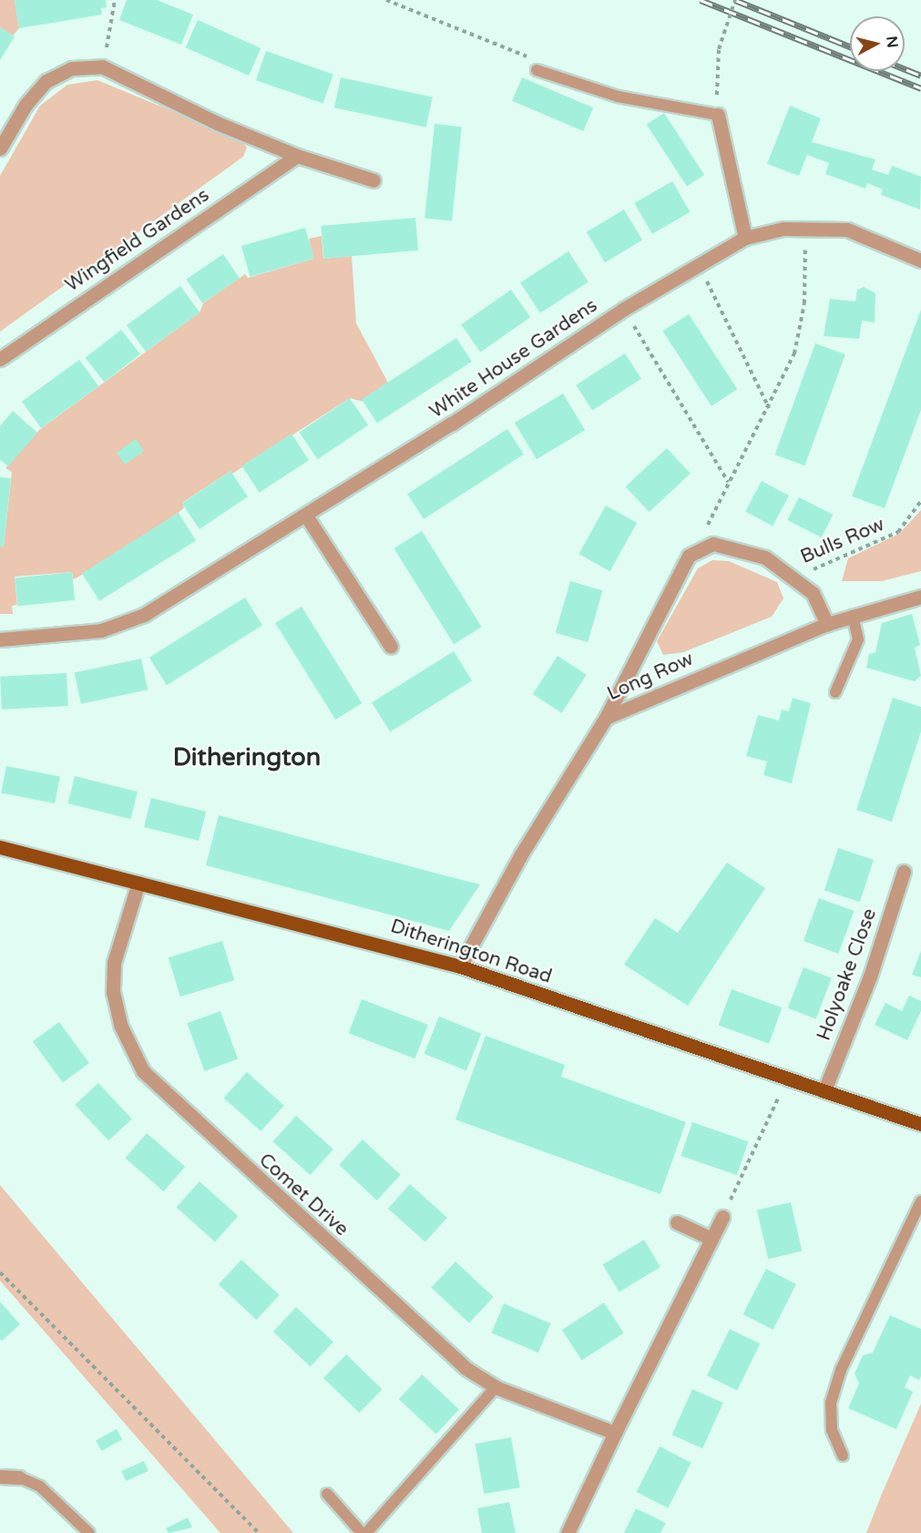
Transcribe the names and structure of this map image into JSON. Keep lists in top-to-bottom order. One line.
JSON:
{"streets":{"main road":["Ditherington Road"],"street":["Wingfield Gardens","White House Gardens","Long Row","Holyoake Close","Comet Drive"],"path":["Bulls Row"]},"crossings":[["Long Row","Ditherington Road"],["Ditherington Road","Holyoake Close"],["Ditherington Road","Comet Drive"]],"districts":["Ditherington"],"north":"right"}
